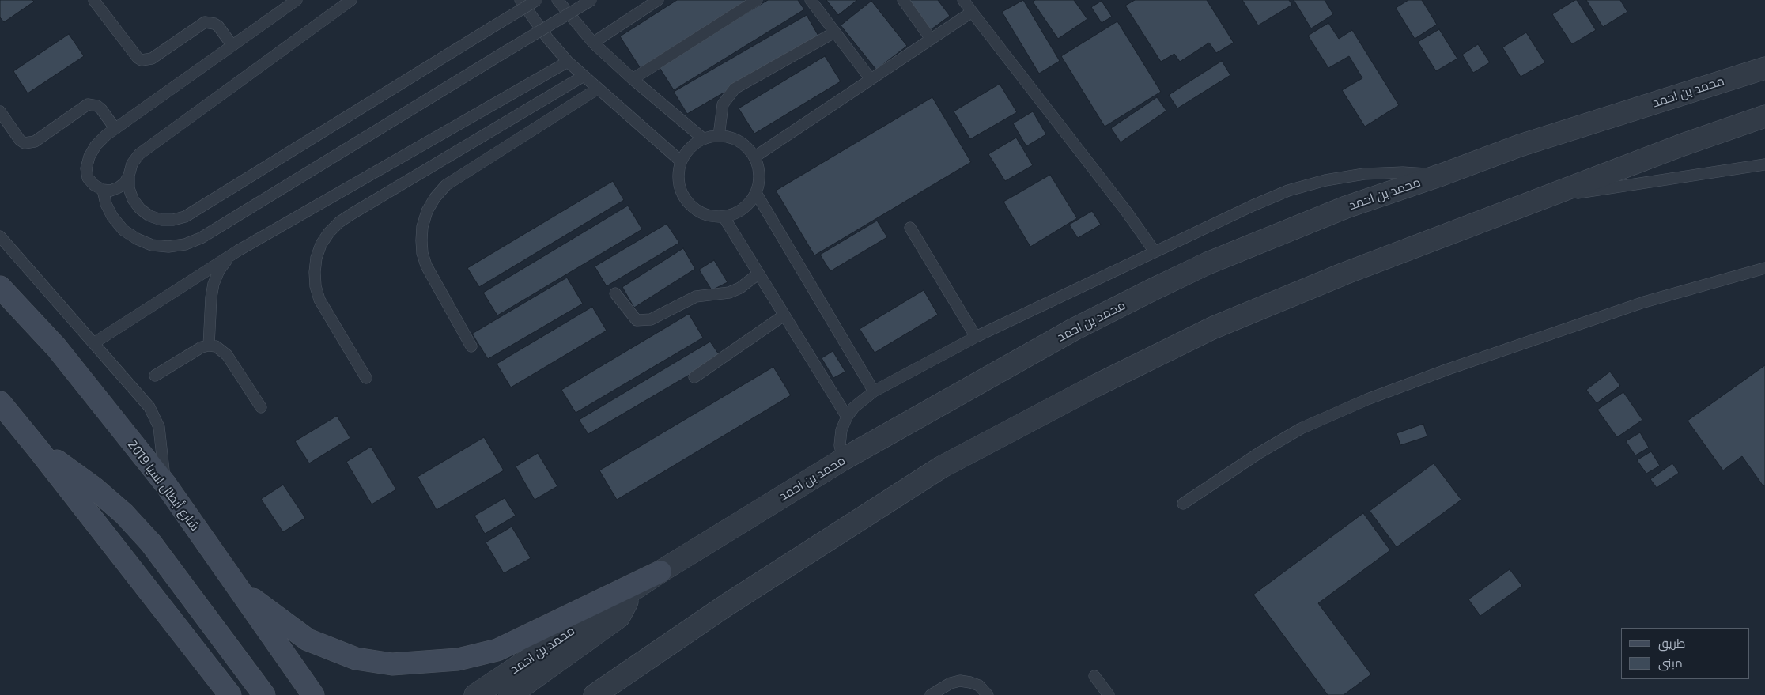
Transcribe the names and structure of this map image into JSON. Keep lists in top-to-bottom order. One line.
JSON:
{"streets":{"main road":["شارع أبطال اسيا 2019"],"street":["محمد بن احمد"]},"legend":["طريق","مبنى"]}
